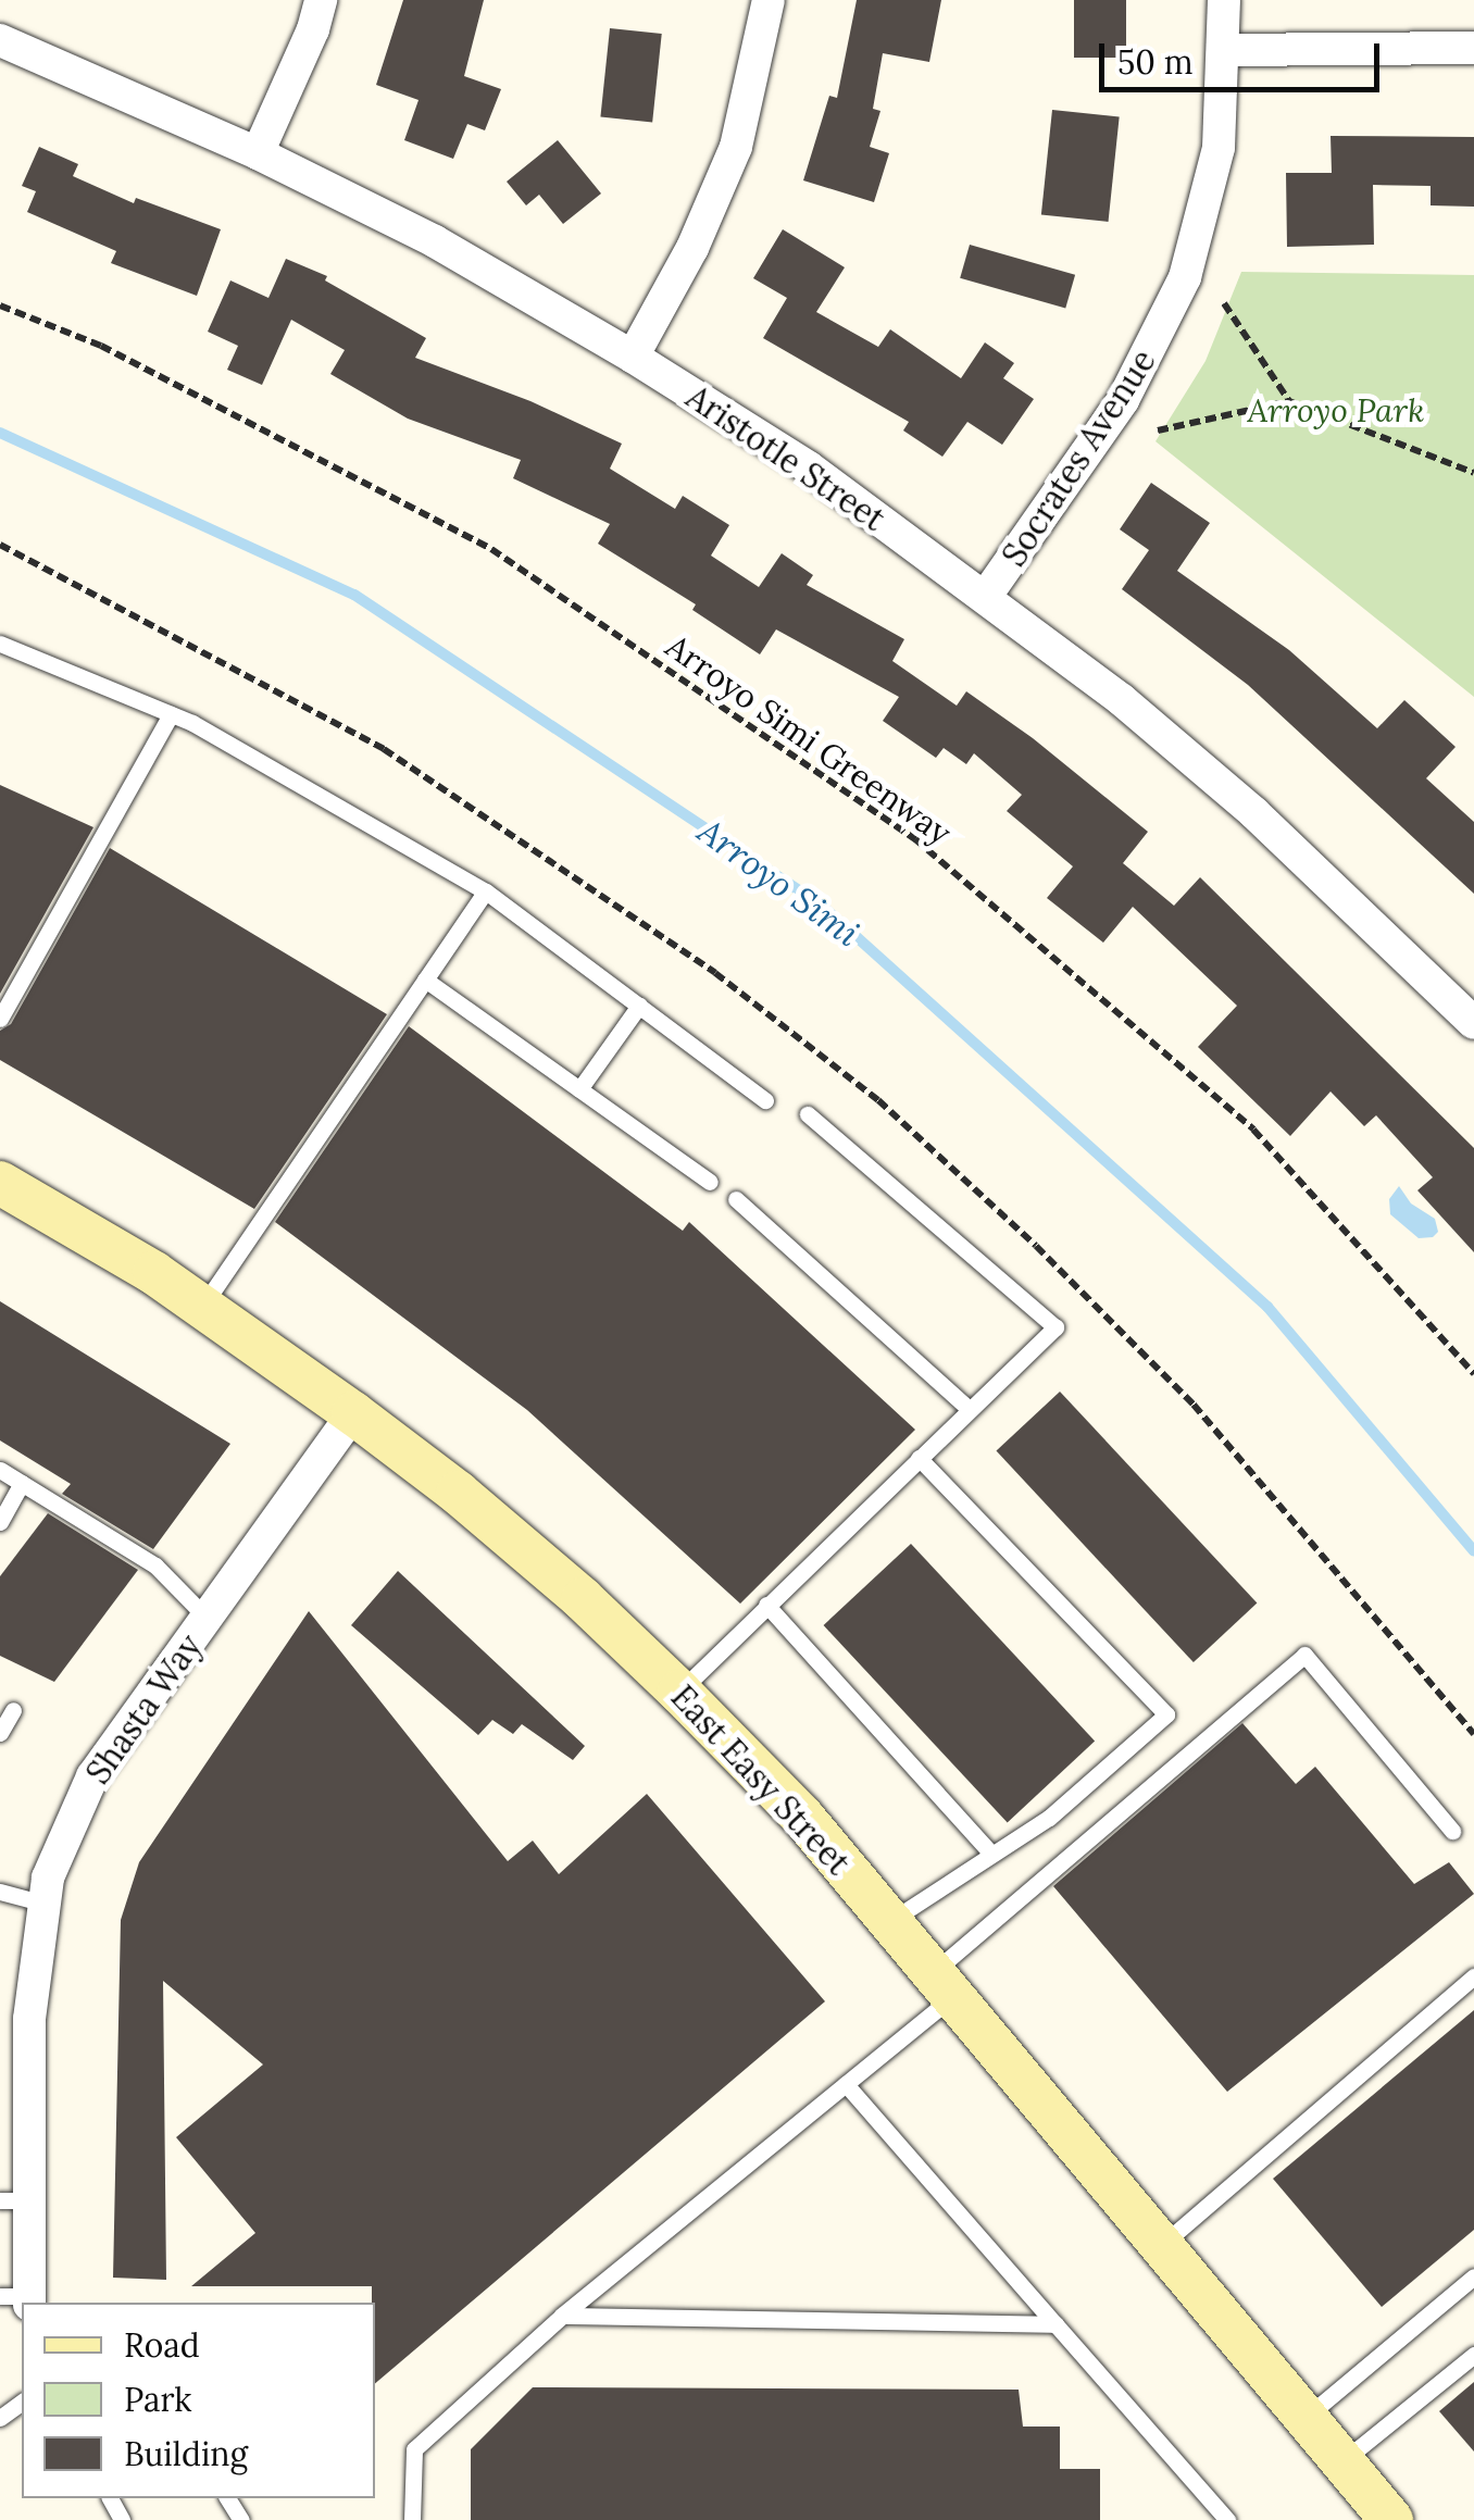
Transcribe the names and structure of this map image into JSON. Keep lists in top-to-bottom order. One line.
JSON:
{"streets":{"street":["Aristotle Street","Socrates Avenue","Shasta Way","East Easy Street"],"path":["Arroyo Simi Greenway"]},"crossings":[["Aristotle Street","Socrates Avenue"],["Shasta Way","East Easy Street"]],"water":["Arroyo Simi"],"parks":["Arroyo Park"],"legend":["Road","Park","Building"],"scale_bar":"50 m"}
